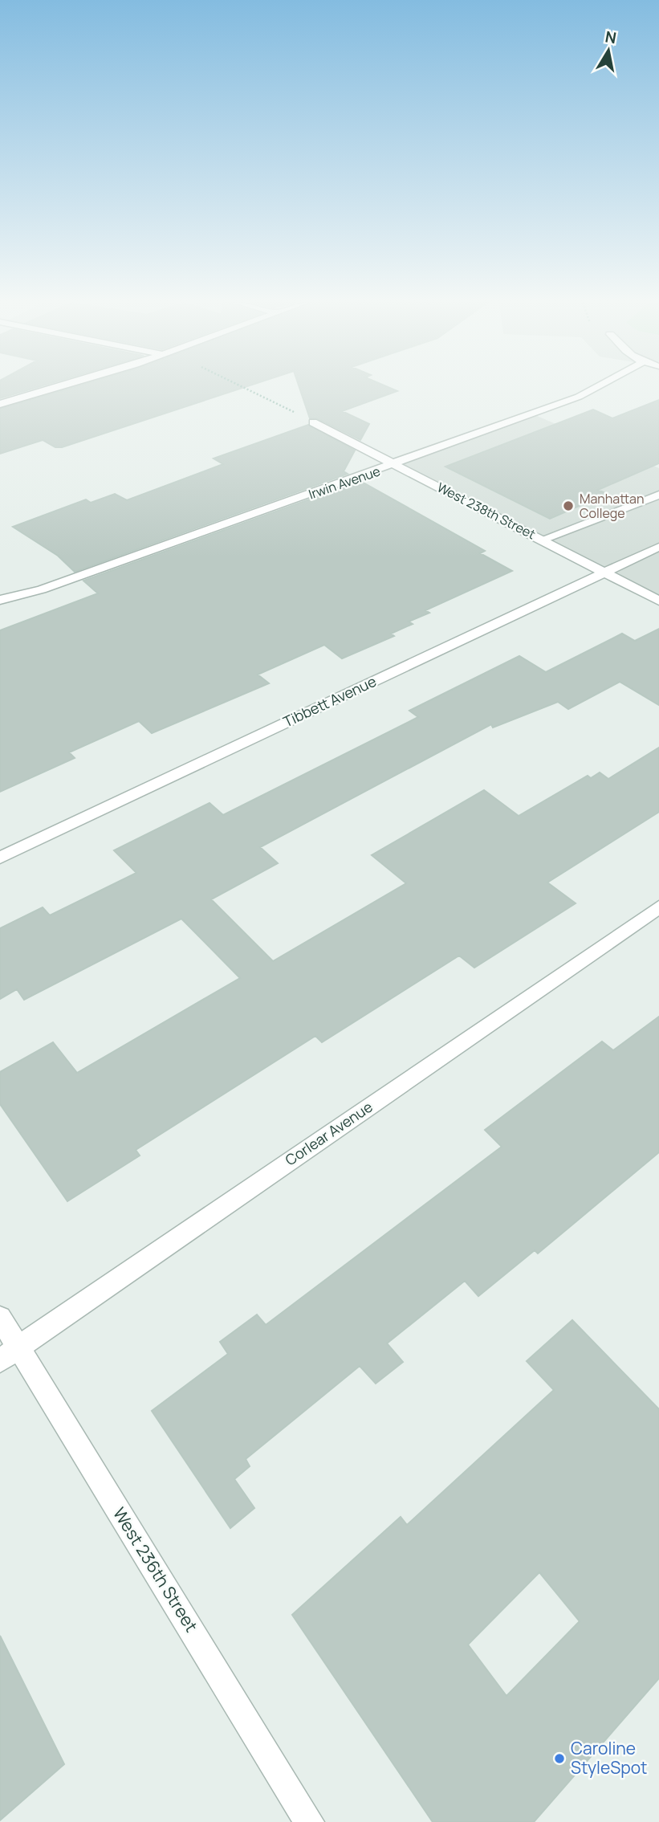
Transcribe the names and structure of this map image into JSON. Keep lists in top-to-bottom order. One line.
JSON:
{"streets":{"street":["Irwin Avenue","West 238th Street","Tibbett Avenue","Corlear Avenue","West 236th Street"]},"crossings":[["Irwin Avenue","West 238th Street"],["West 238th Street","Tibbett Avenue"],["Corlear Avenue","West 236th Street"]],"places":["Manhattan College","Caroline StyleSpot"],"north":"top"}
